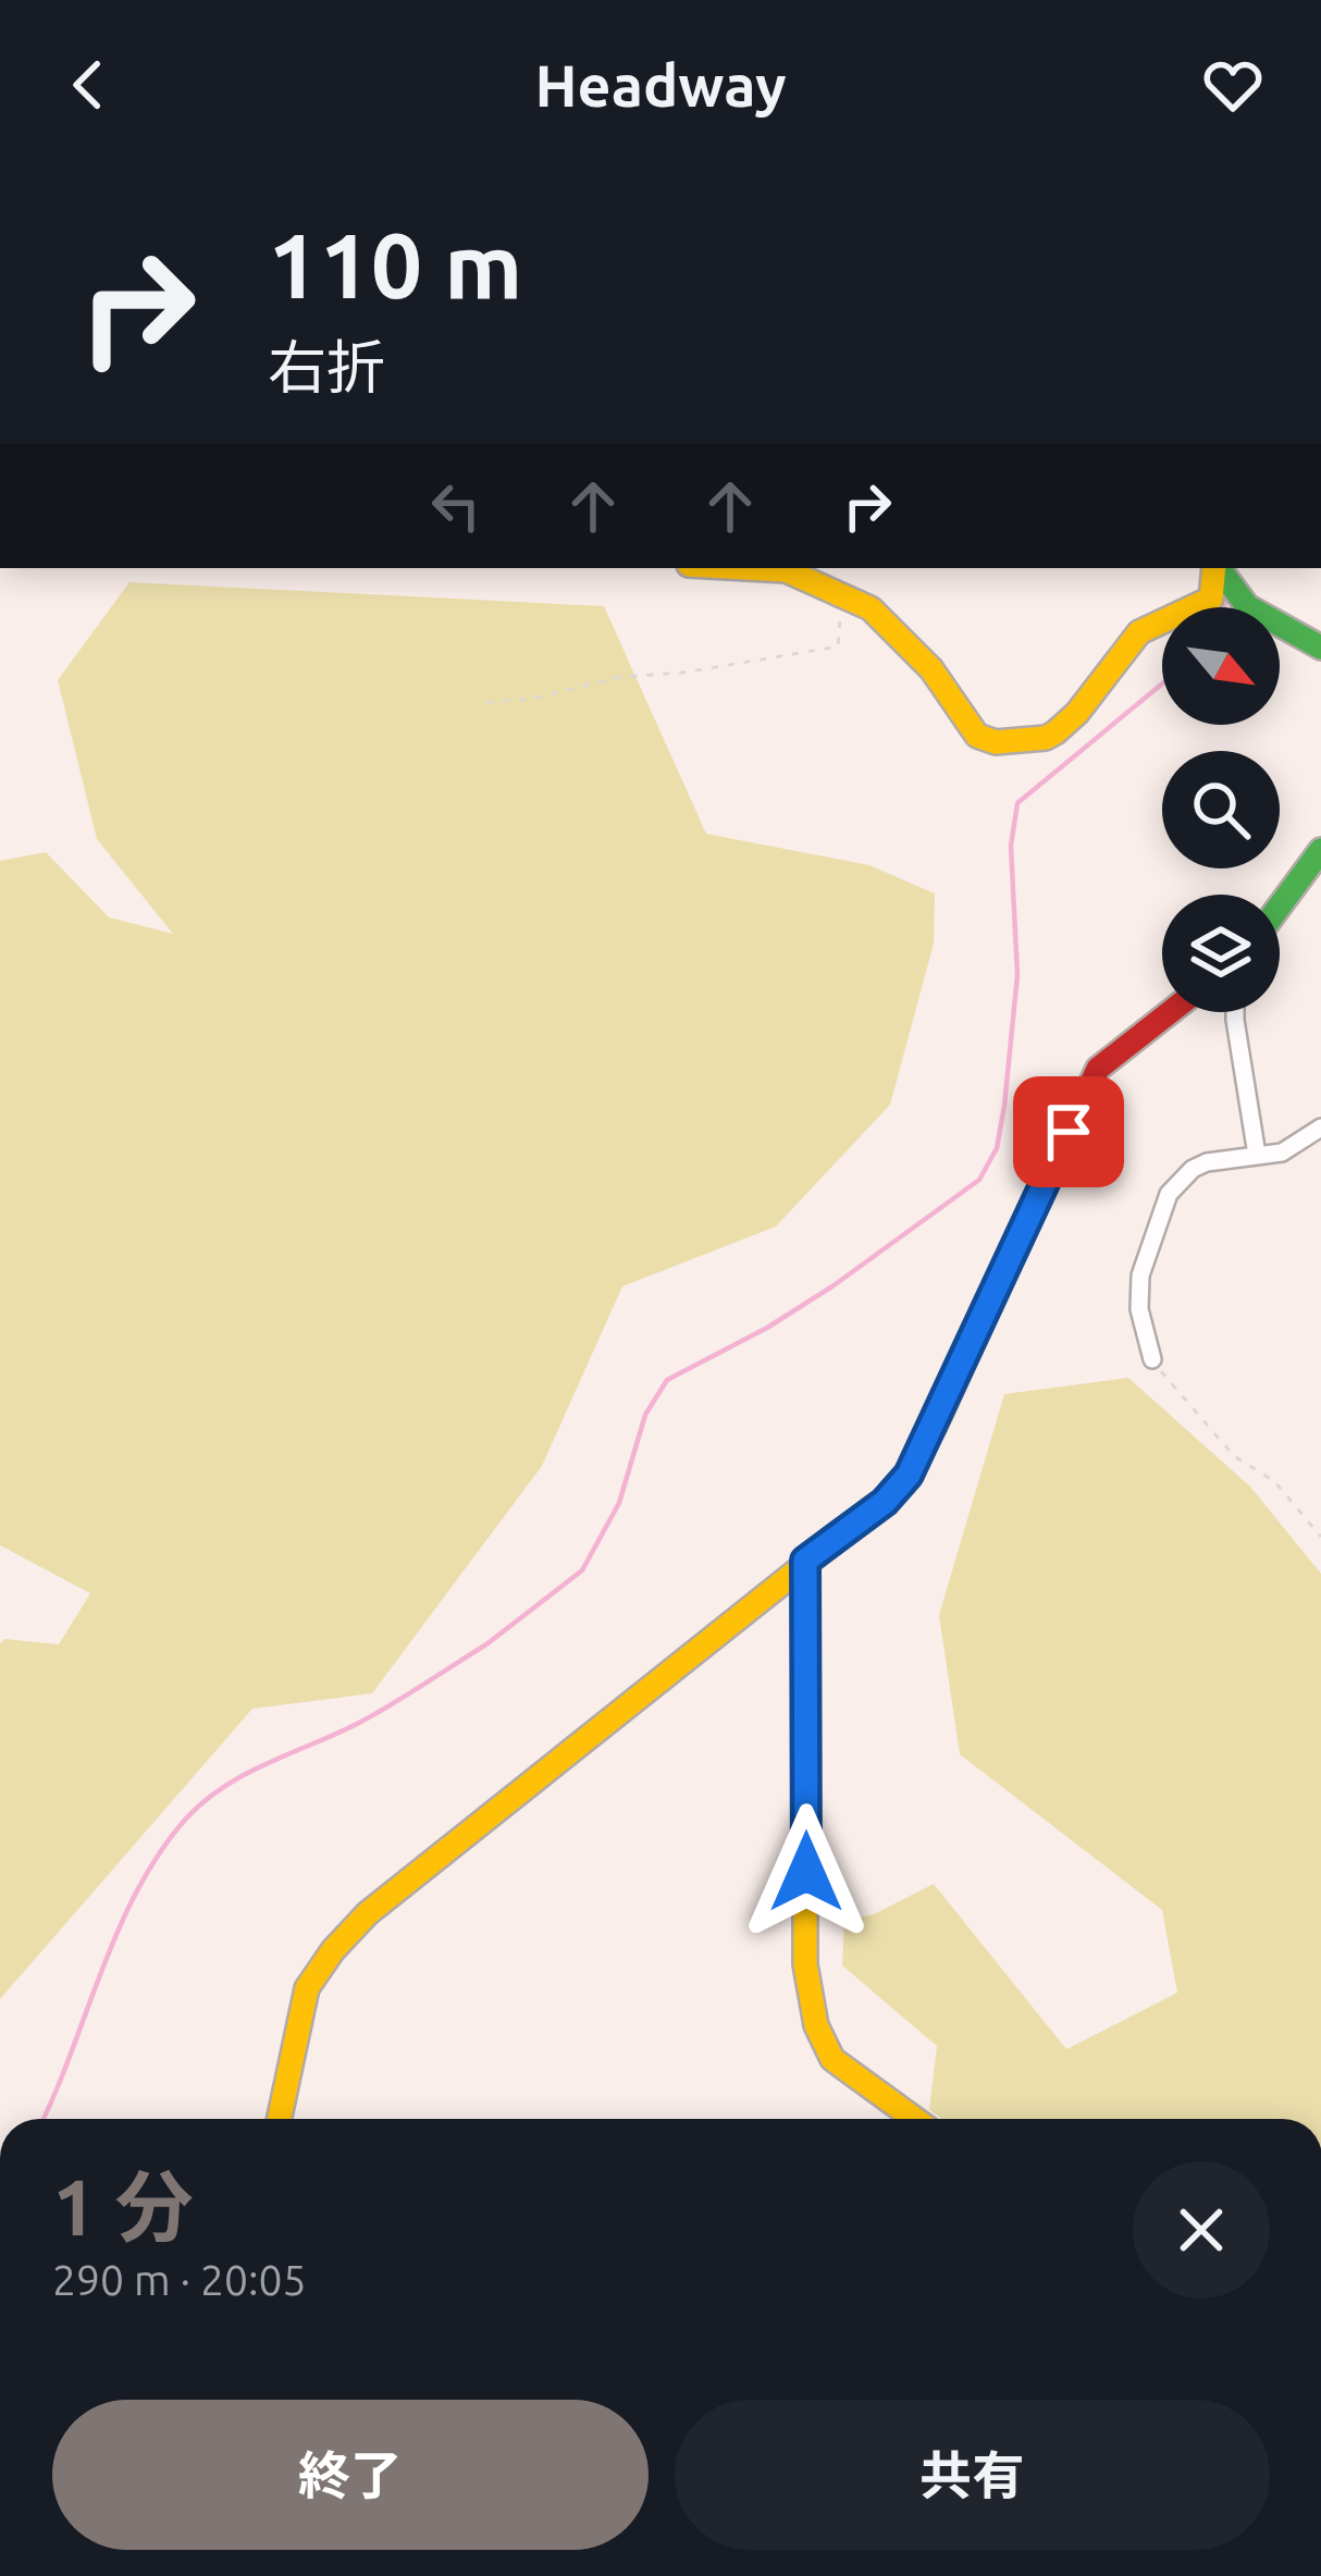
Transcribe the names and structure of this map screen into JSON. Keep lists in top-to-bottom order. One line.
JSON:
{"north":"bottom right","page":{"header":"Headway","turn":["110 m","右折"],"heading":["1 分","290 m · 20:05"],"buttons":["終了","共有"]}}
